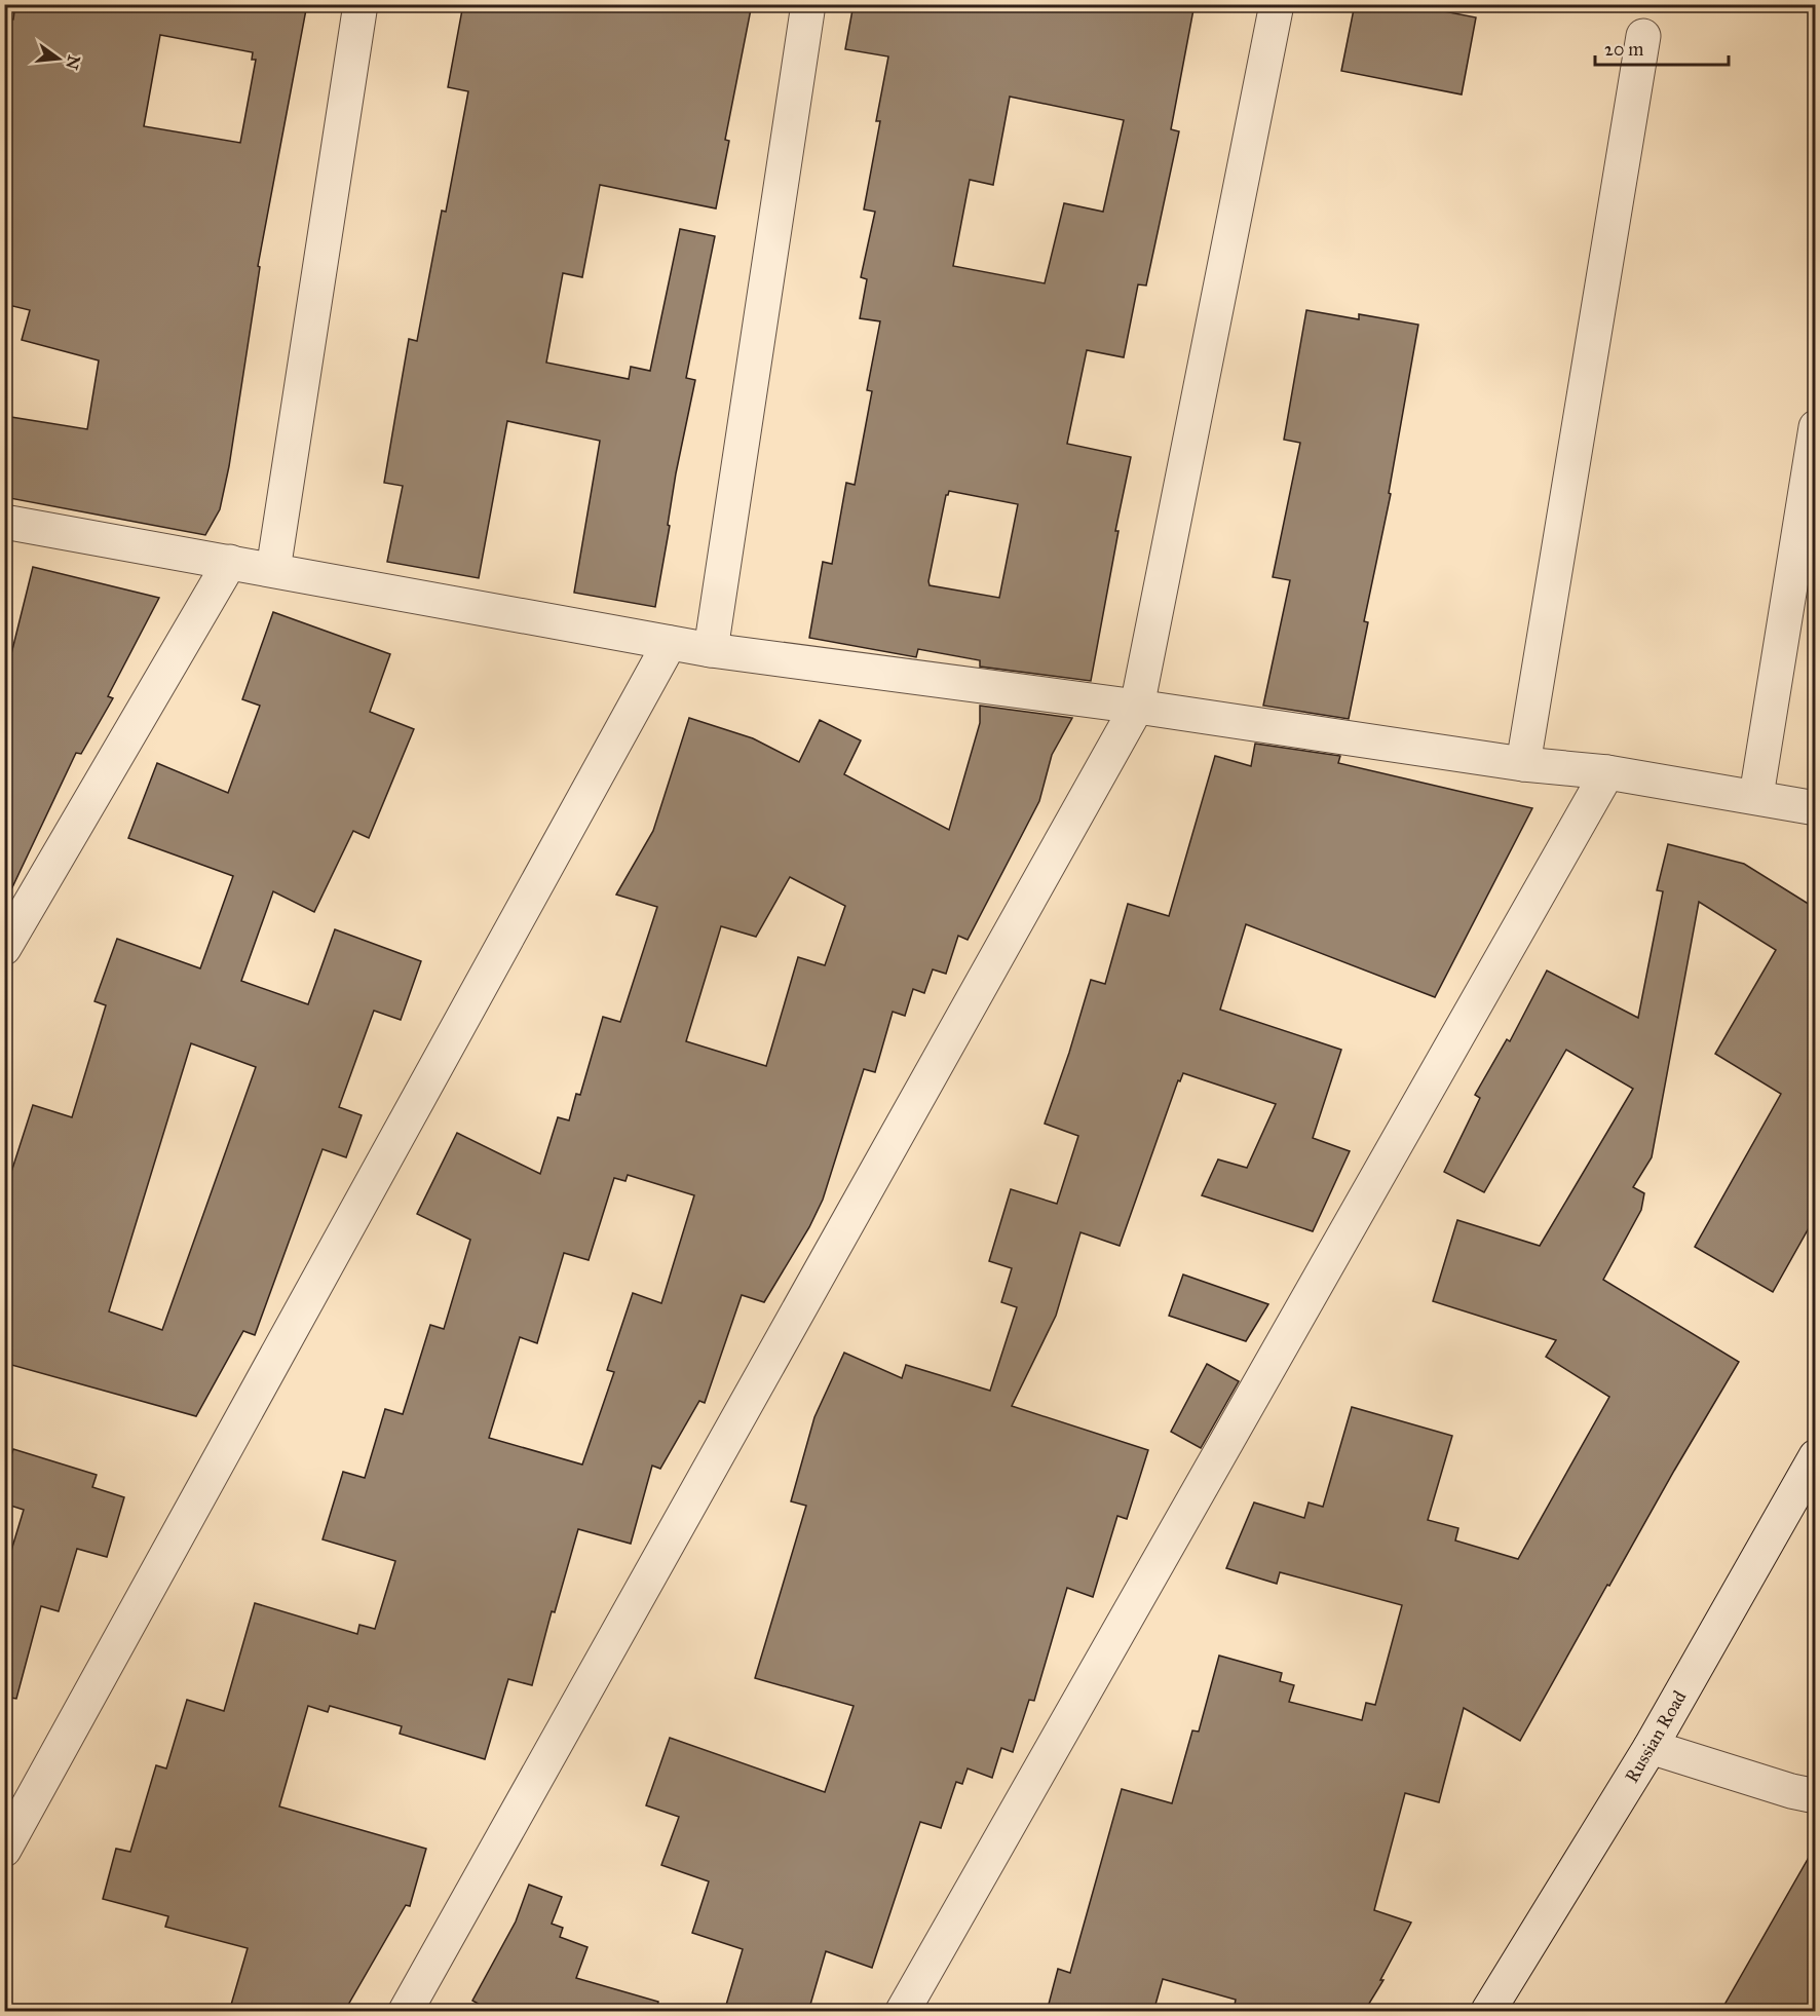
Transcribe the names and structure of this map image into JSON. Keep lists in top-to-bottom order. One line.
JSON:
{"streets":{"street":["Russian Road"]},"scale_bar":"20 m","north":"right"}
